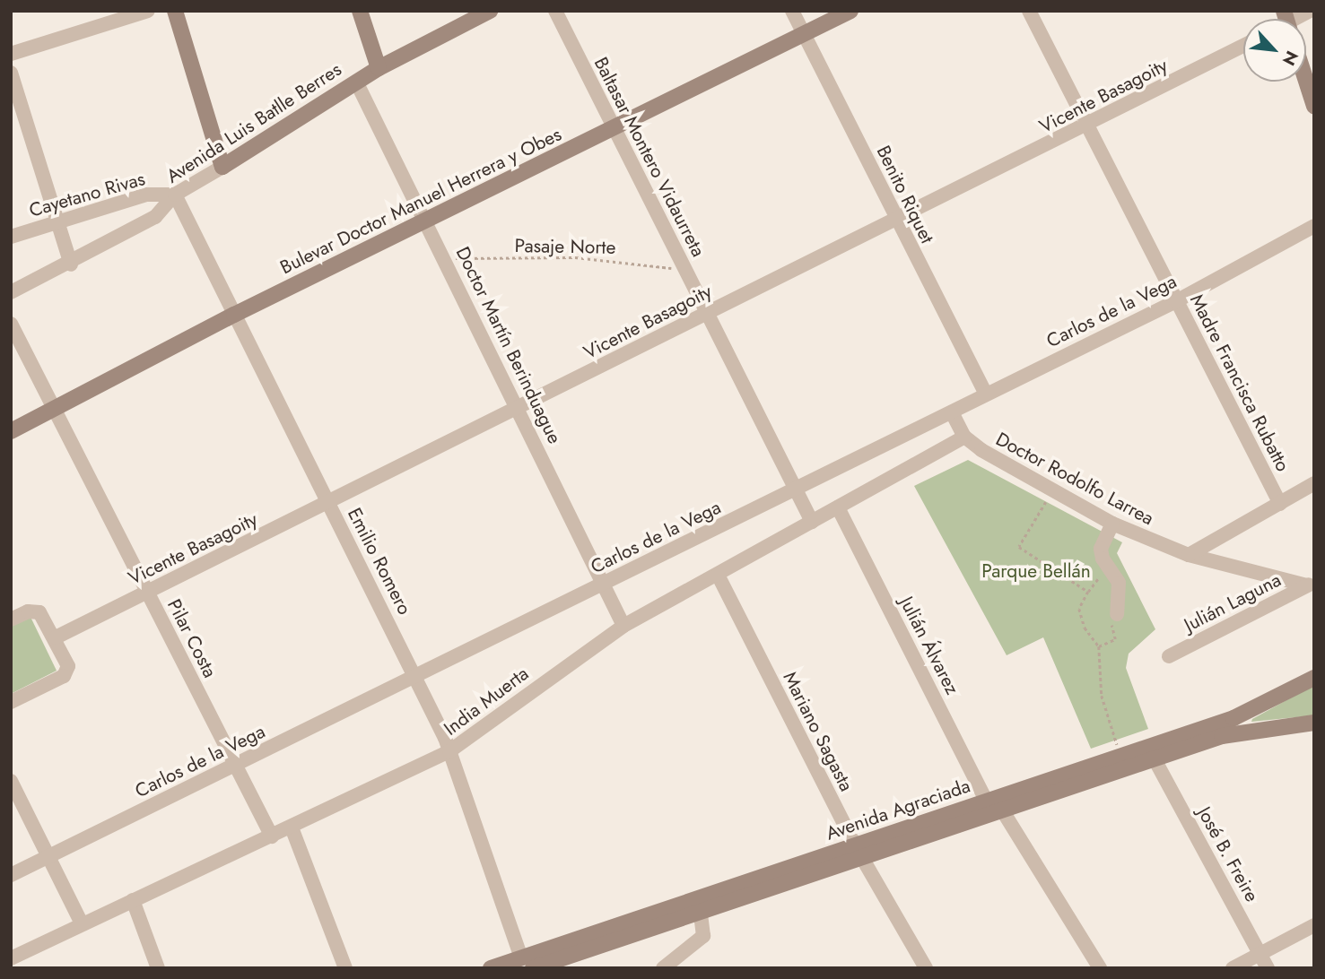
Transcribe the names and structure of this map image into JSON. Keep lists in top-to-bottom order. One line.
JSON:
{"streets":{"main road":["Avenida Luis Batlle Berres","Bulevar Doctor Manuel Herrera y Obes","Avenida Agraciada"],"street":["Vicente Basagoity","Baltasar Montero Vidaurreta","Cayetano Rivas","Benito Riquet","Carlos de la Vega","Doctor Martín Berinduague","Madre Francisca Rubatto","Doctor Rodolfo Larrea","Emilio Romero","Julián Laguna","Pilar Costa","Julián Álvarez","India Muerta","Mariano Sagasta","José B. Freire"],"path":["Pasaje Norte"]},"crossings":[["Vicente Basagoity","Baltasar Montero Vidaurreta"],["Vicente Basagoity","Benito Riquet"],["Vicente Basagoity","Doctor Martín Berinduague"],["Vicente Basagoity","Madre Francisca Rubatto"],["Vicente Basagoity","Emilio Romero"],["Vicente Basagoity","Pilar Costa"],["Avenida Luis Batlle Berres","Cayetano Rivas"],["Avenida Luis Batlle Berres","Doctor Martín Berinduague"],["Avenida Luis Batlle Berres","Emilio Romero"],["Baltasar Montero Vidaurreta","Bulevar Doctor Manuel Herrera y Obes"],["Baltasar Montero Vidaurreta","Pasaje Norte"],["Baltasar Montero Vidaurreta","Carlos de la Vega"],["Baltasar Montero Vidaurreta","India Muerta"],["Cayetano Rivas","Emilio Romero"],["Benito Riquet","Bulevar Doctor Manuel Herrera y Obes"],["Benito Riquet","Carlos de la Vega"],["Bulevar Doctor Manuel Herrera y Obes","Doctor Martín Berinduague"],["Bulevar Doctor Manuel Herrera y Obes","Emilio Romero"],["Bulevar Doctor Manuel Herrera y Obes","Pilar Costa"],["Pasaje Norte","Doctor Martín Berinduague"],["Carlos de la Vega","Doctor Martín Berinduague"],["Carlos de la Vega","Madre Francisca Rubatto"],["Carlos de la Vega","Emilio Romero"],["Carlos de la Vega","Pilar Costa"],["Doctor Martín Berinduague","India Muerta"],["Doctor Rodolfo Larrea","Julián Laguna"],["Doctor Rodolfo Larrea","India Muerta"],["Emilio Romero","India Muerta"],["Emilio Romero","Avenida Agraciada"],["Pilar Costa","India Muerta"],["Julián Álvarez","India Muerta"],["Julián Álvarez","Avenida Agraciada"],["India Muerta","Mariano Sagasta"],["Mariano Sagasta","Avenida Agraciada"],["Avenida Agraciada","José B. Freire"]],"parks":["Parque Bellán"],"north":"bottom right"}
